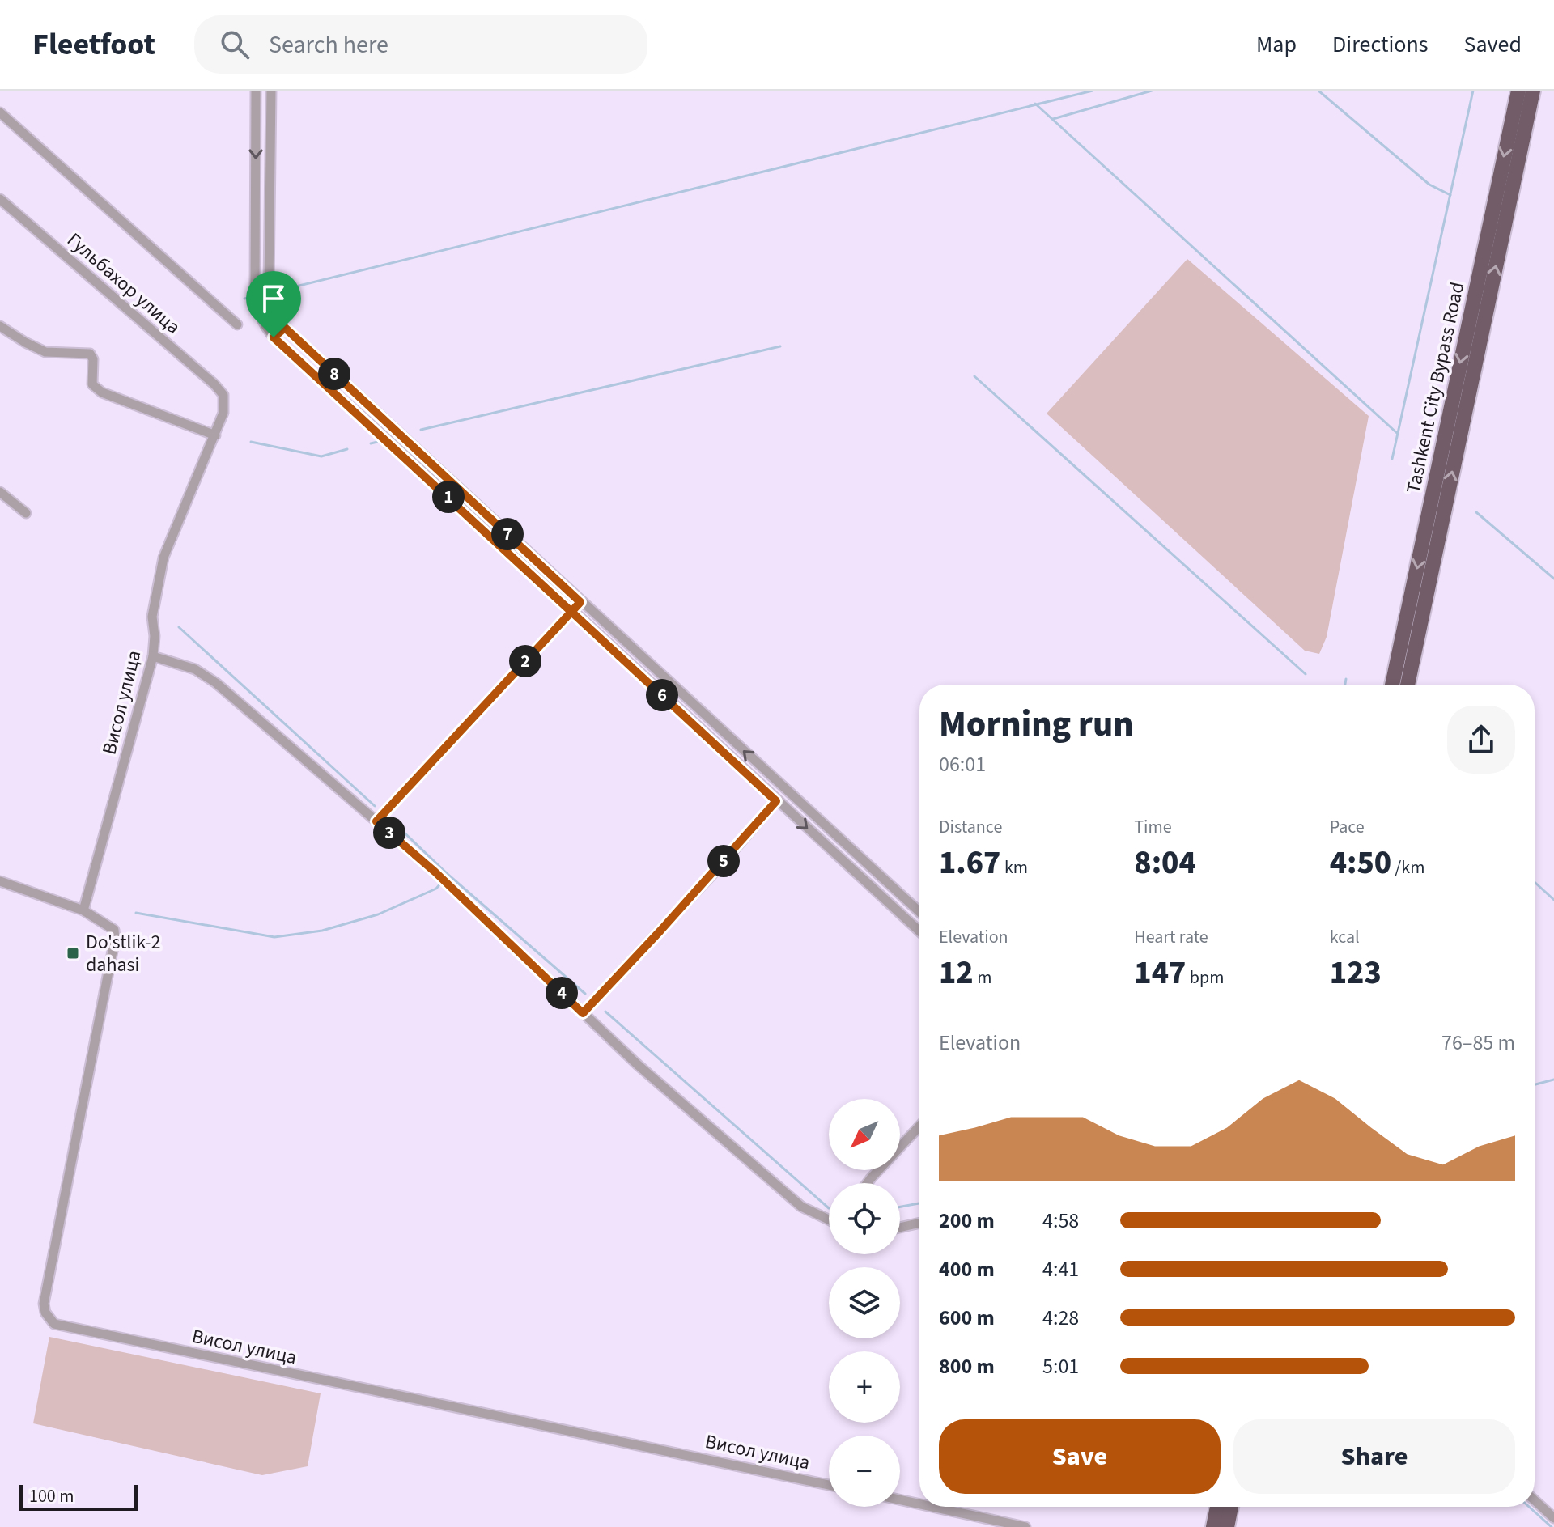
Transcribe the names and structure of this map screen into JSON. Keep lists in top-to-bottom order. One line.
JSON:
{"streets":{"highway":["Tashkent City Bypass Road"],"street":["Гульбахор улица","Висол улица"]},"crossings":[["Гульбахор улица","Висол улица"]],"places":{"transit":["Do'stlik-2 dahasi"]},"scale_bar":"100 m","north":"bottom left","page":{"header":"Fleetfoot","search":"Search here","nav":["Map","Directions","Saved"],"pins":["8","1","7","2","6","3","5","4"],"heading":["Morning run","06:01"],"stats":[["Distance","1.67 km"],["Time","8:04"],["Pace","4:50 /km"],["Elevation","12 m"],["Heart rate","147 bpm"],["kcal","123"]],"chart":["Elevation","76–85 m"],"map_buttons":["+","−"],"list":[{"name":"200 m","note":"4:58"},{"name":"400 m","note":"4:41"},{"name":"600 m","note":"4:28"},{"name":"800 m","note":"5:01"}],"buttons":["Save","Share"],"scale":"100 m"}}
